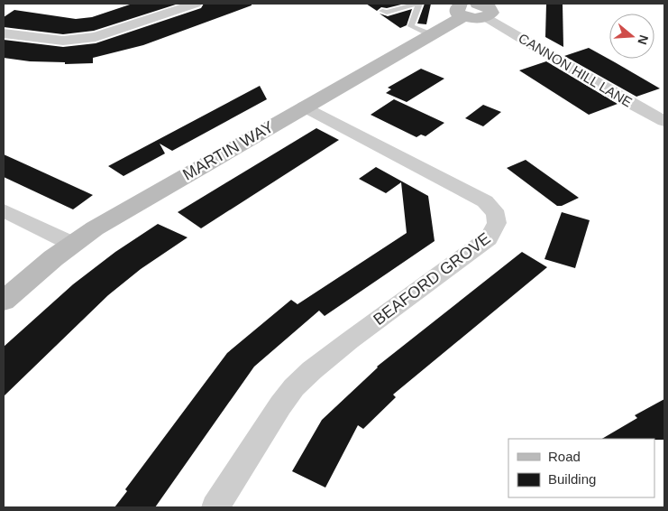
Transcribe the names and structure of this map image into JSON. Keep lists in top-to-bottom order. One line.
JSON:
{"streets":{"main road":["MARTIN WAY"],"street":["CANNON HILL LANE","BEAFORD GROVE"]},"crossings":[["CANNON HILL LANE","MARTIN WAY"],["MARTIN WAY","BEAFORD GROVE"]],"legend":["Road","Building"],"north":"right"}
